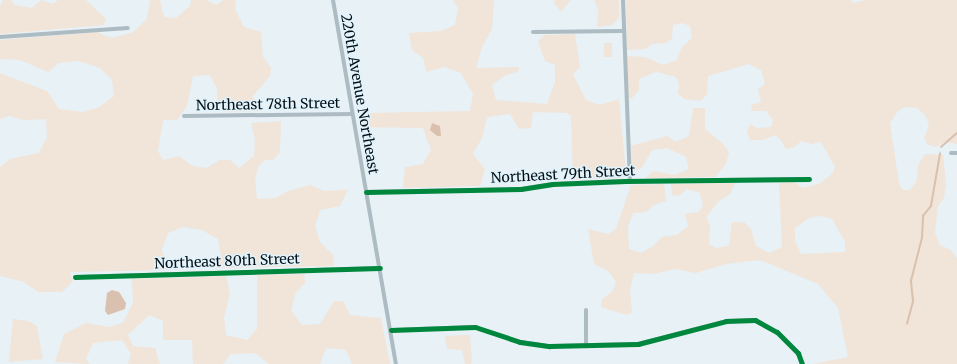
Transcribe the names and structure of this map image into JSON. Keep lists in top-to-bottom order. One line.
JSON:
{"streets":{"street":["220th Avenue Northeast","Northeast 78th Street","Northeast 79th Street","Northeast 80th Street"]},"crossings":[["220th Avenue Northeast","Northeast 78th Street"],["220th Avenue Northeast","Northeast 79th Street"],["220th Avenue Northeast","Northeast 80th Street"]]}
